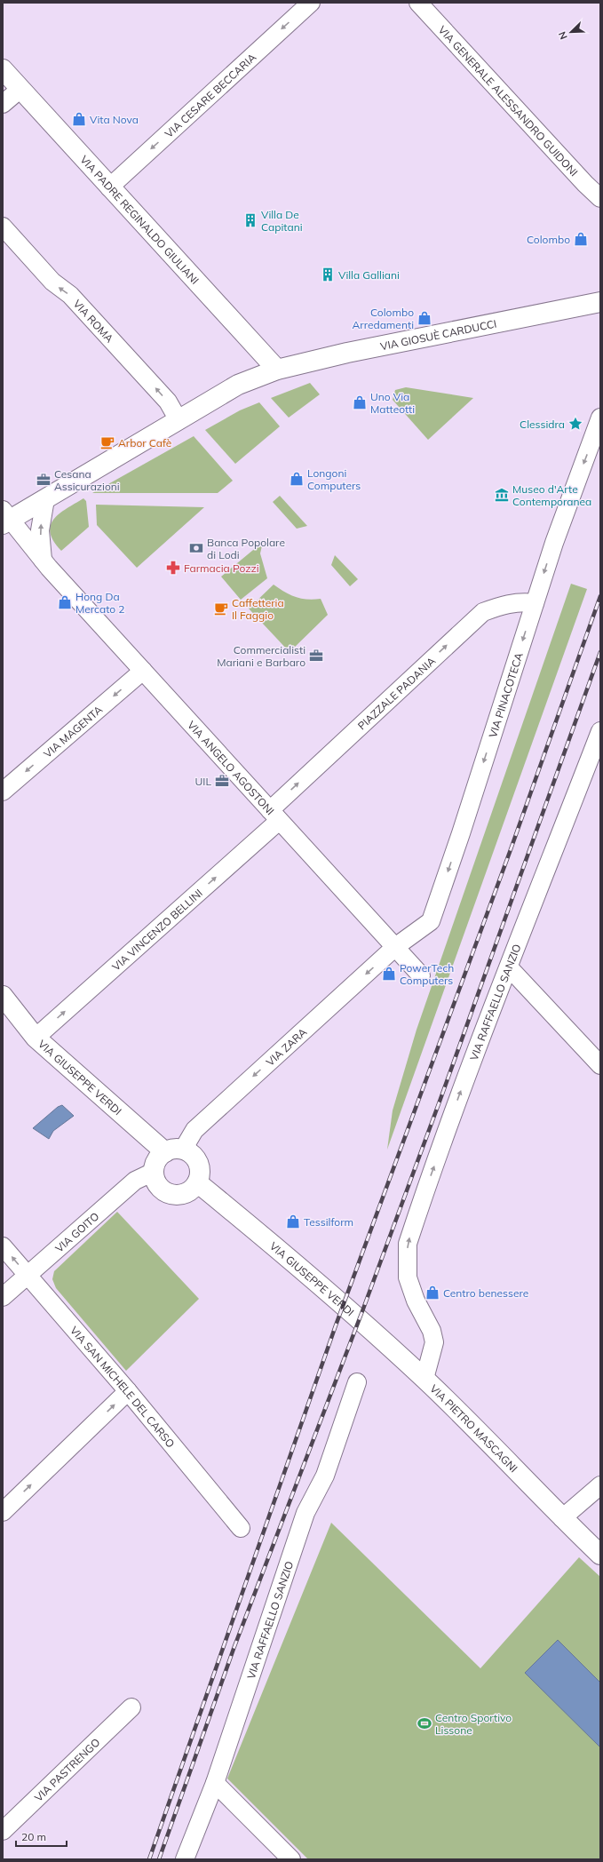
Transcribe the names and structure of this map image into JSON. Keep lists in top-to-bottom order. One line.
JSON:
{"streets":{"street":["VIA CESARE BECCARIA","VIA GENERALE ALESSANDRO GUIDONI","VIA PADRE REGINALDO GIULIANI","VIA ROMA","VIA GIOSUÈ CARDUCCI","PIAZZALE PADANIA","VIA PINACOTECA","VIA MAGENTA","VIA ANGELO AGOSTONI","VIA VINCENZO BELLINI","VIA RAFFAELLO SANZIO","VIA ZARA","VIA GIUSEPPE VERDI","VIA GOITO","VIA SAN MICHELE DEL CARSO","VIA PIETRO MASCAGNI","VIA PASTRENGO"]},"crossings":[["VIA CESARE BECCARIA","VIA PADRE REGINALDO GIULIANI"],["VIA PADRE REGINALDO GIULIANI","VIA GIOSUÈ CARDUCCI"],["VIA ROMA","VIA GIOSUÈ CARDUCCI"],["VIA GIOSUÈ CARDUCCI","VIA ANGELO AGOSTONI"],["PIAZZALE PADANIA","VIA PINACOTECA"],["PIAZZALE PADANIA","VIA ANGELO AGOSTONI"],["PIAZZALE PADANIA","VIA VINCENZO BELLINI"],["VIA PINACOTECA","VIA ANGELO AGOSTONI"],["VIA PINACOTECA","VIA ZARA"],["VIA MAGENTA","VIA ANGELO AGOSTONI"],["VIA ANGELO AGOSTONI","VIA VINCENZO BELLINI"],["VIA ANGELO AGOSTONI","VIA ZARA"],["VIA VINCENZO BELLINI","VIA GIUSEPPE VERDI"],["VIA RAFFAELLO SANZIO","VIA PIETRO MASCAGNI"],["VIA ZARA","VIA GIUSEPPE VERDI"],["VIA ZARA","VIA GOITO"],["VIA GIUSEPPE VERDI","VIA GOITO"],["VIA GIUSEPPE VERDI","VIA PIETRO MASCAGNI"],["VIA GOITO","VIA SAN MICHELE DEL CARSO"]],"one_way":["VIA CESARE BECCARIA","VIA ROMA","PIAZZALE PADANIA","VIA PINACOTECA","VIA MAGENTA","VIA VINCENZO BELLINI","VIA ZARA"],"places":{"shop":["Vita Nova","Colombo","Colombo Arredamenti","Uno Via Matteotti","Longoni Computers","Hong Da Mercato 2","PowerTech Computers","Tessilform","Centro benessere"],"building":["Villa De Capitani","Villa Galliani"],"place":["Clessidra"],"cafe":["Arbor Cafè","Caffetteria Il Faggio"],"office":["Cesana Assicurazioni","Commercialisti Mariani e Barbaro","UIL"],"museum":["Museo d'Arte Contemporanea"],"bank":["Banca Popolare di Lodi"],"pharmacy":["Farmacia Pozzi"],"sports":["Centro Sportivo Lissone"]},"scale_bar":"20 m","north":"bottom left"}
